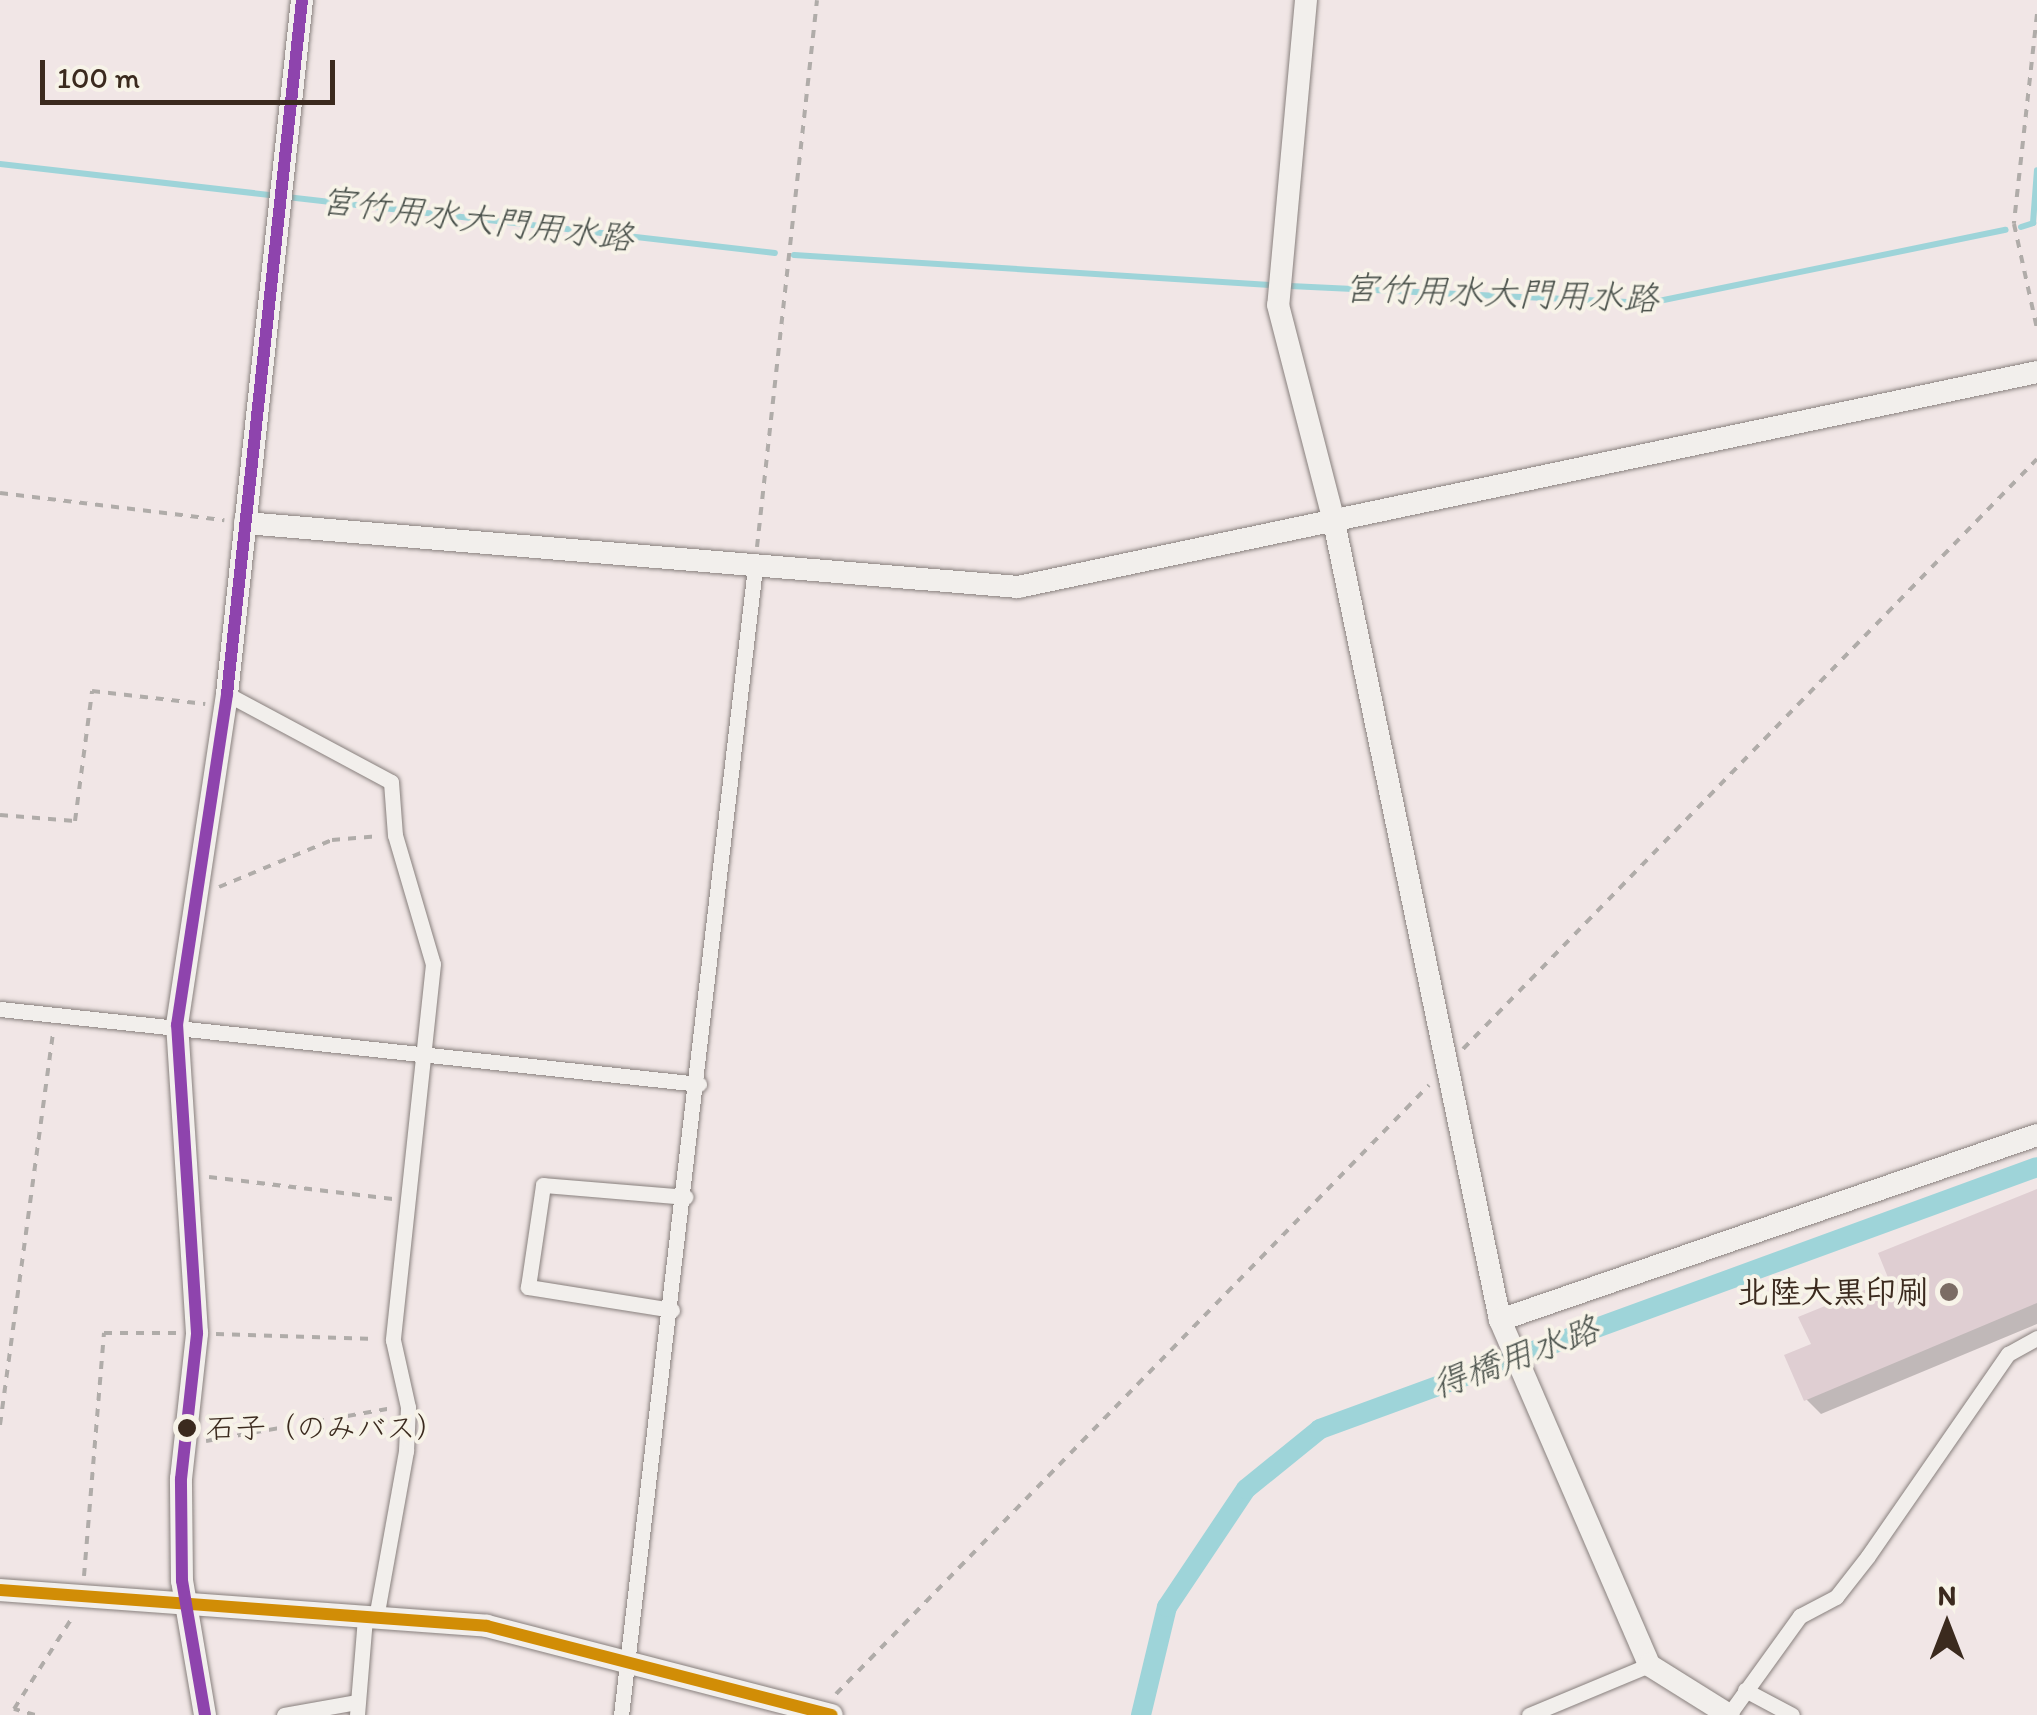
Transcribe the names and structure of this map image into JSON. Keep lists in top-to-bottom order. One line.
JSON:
{"water":["宮竹用水大門用水路","得橋用水路"],"places":["北陸大黒印刷","石子（のみバス）"],"scale_bar":"100 m","north":"top"}
